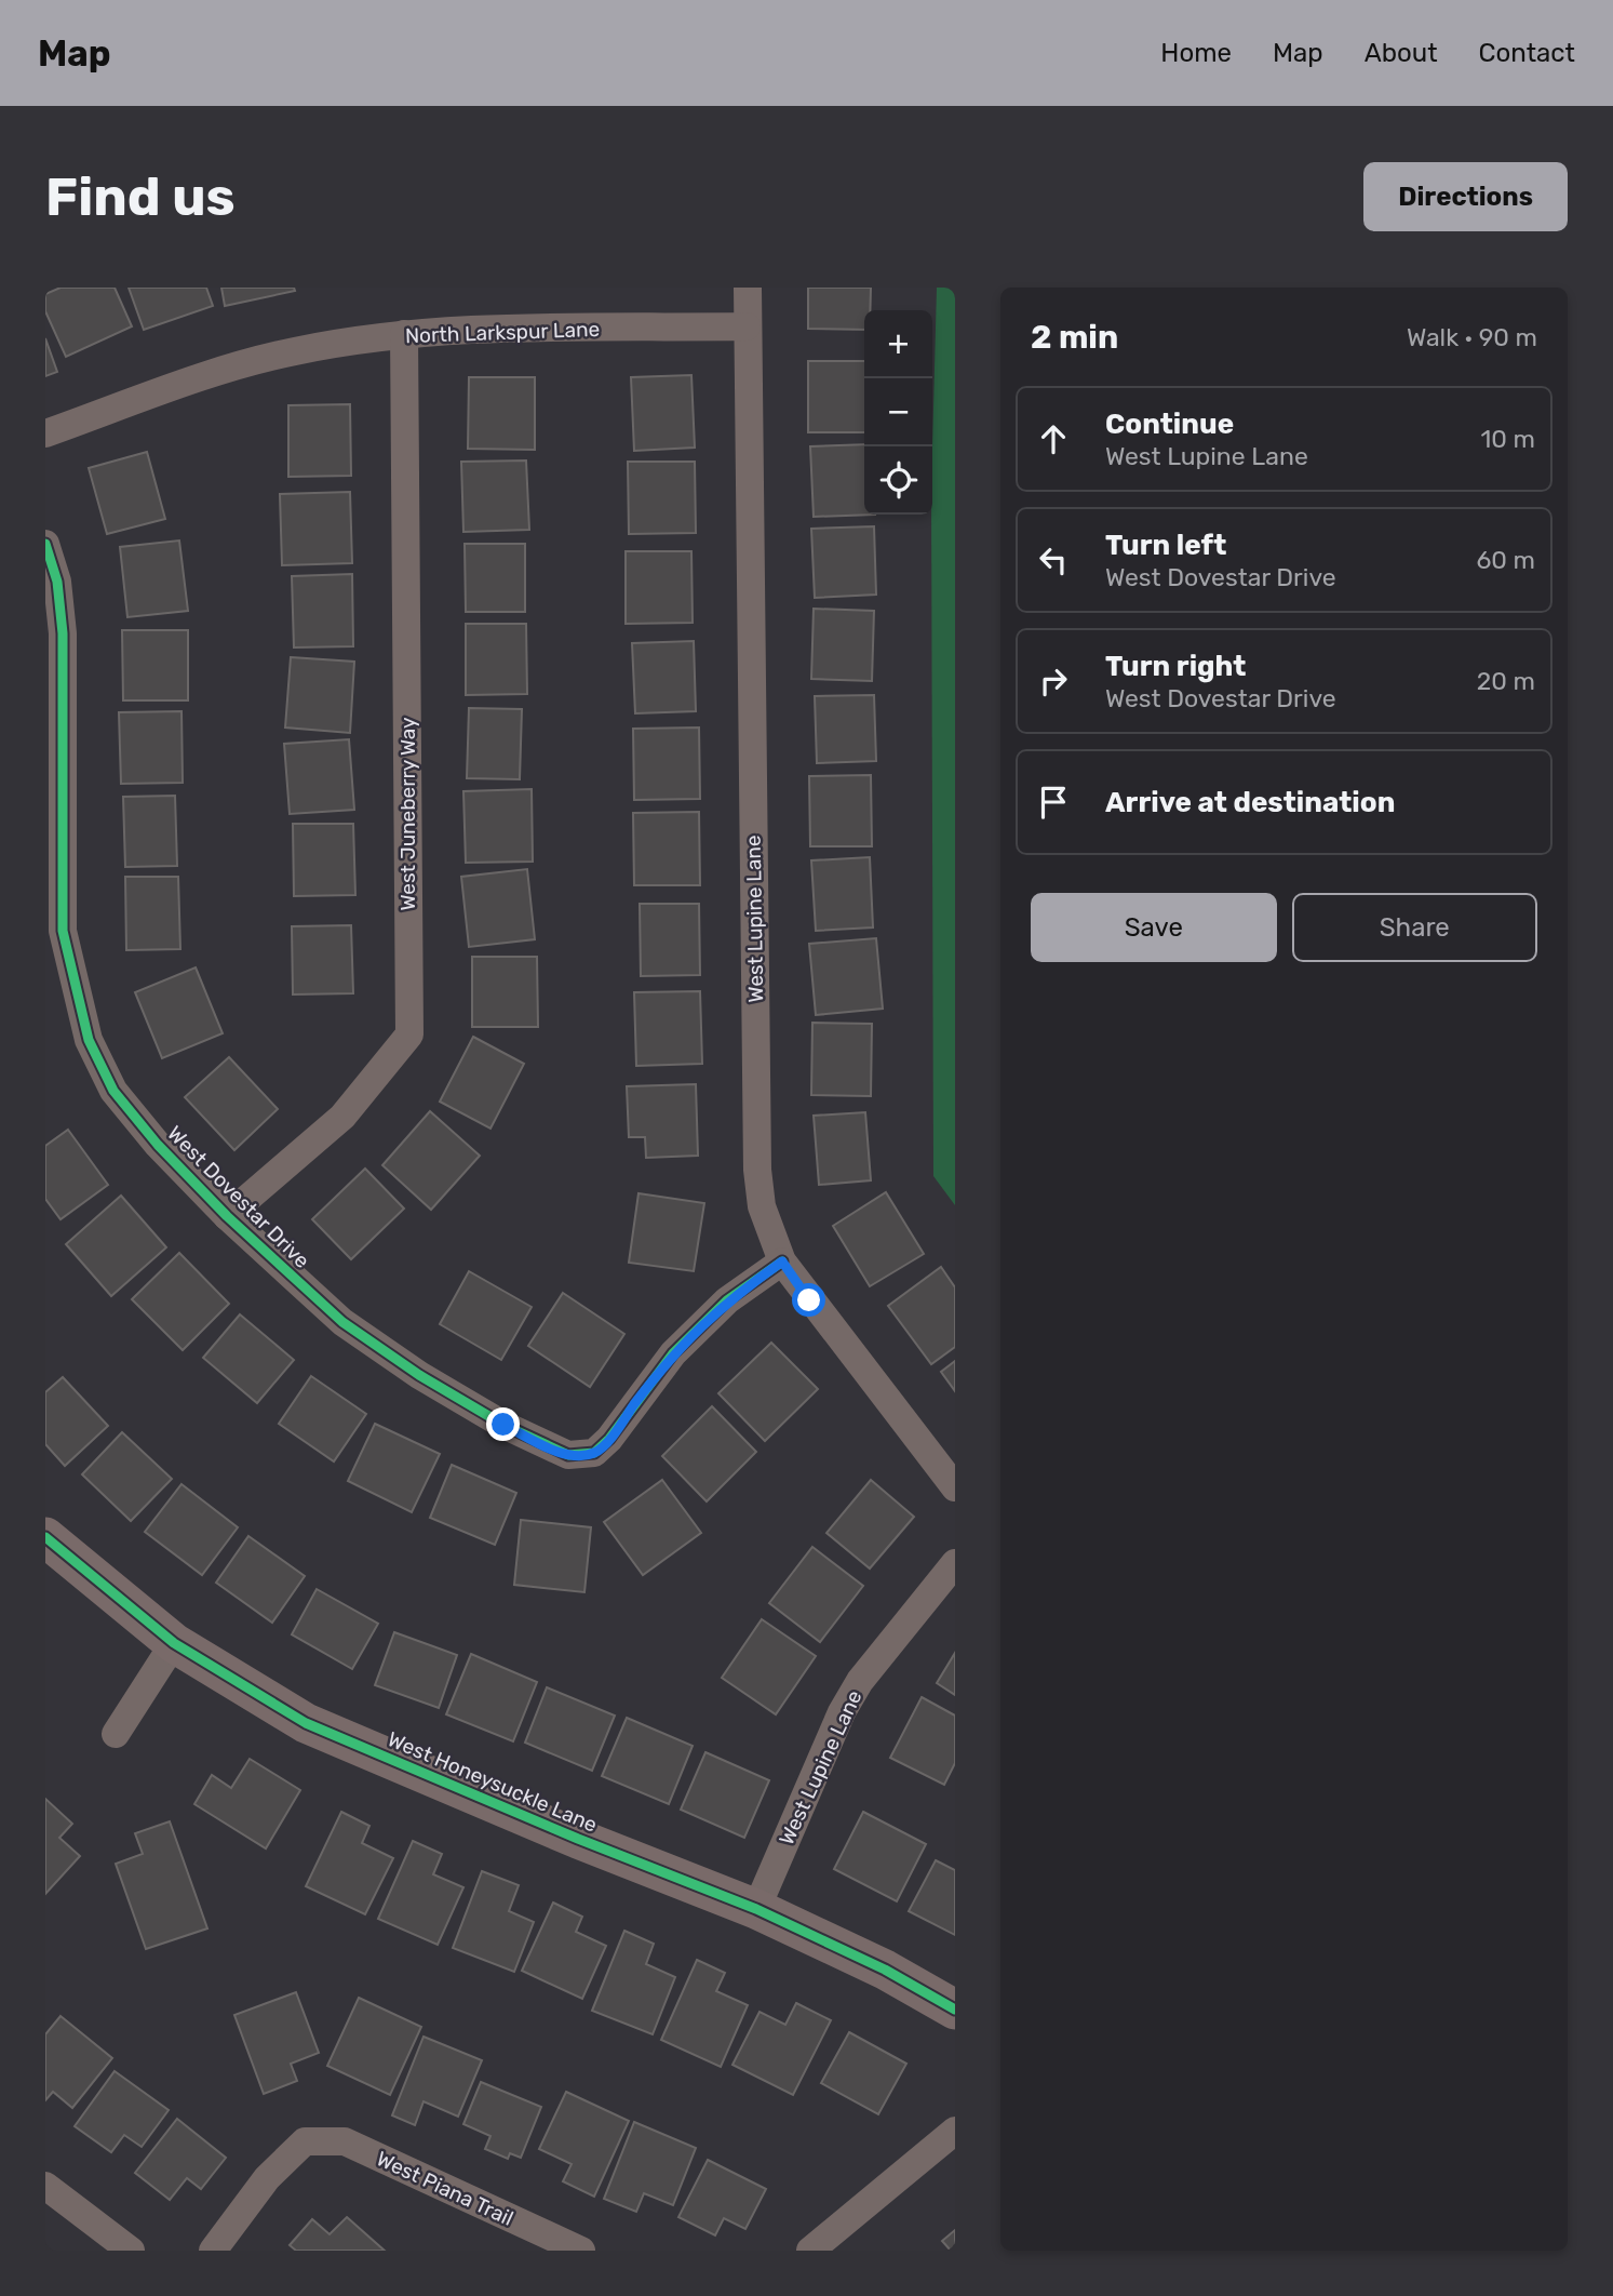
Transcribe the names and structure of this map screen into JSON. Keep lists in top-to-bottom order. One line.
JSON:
{"streets":{"street":["North Larkspur Lane","West Juneberry Way","West Lupine Lane","West Dovestar Drive","West Honeysuckle Lane","West Piana Trail"]},"crossings":[["North Larkspur Lane","West Juneberry Way"],["North Larkspur Lane","West Lupine Lane"],["West Juneberry Way","West Dovestar Drive"],["West Lupine Lane","West Dovestar Drive"],["West Lupine Lane","West Honeysuckle Lane"]],"page":{"header":"Map","nav":["Home","Map","About","Contact"],"buttons":["Directions",["Save","Share"]],"title":"Find us","heading":["2 min","Walk · 90 m"],"map_buttons":["+","−"],"list":[["Continue","West Lupine Lane","10 m"],["Turn left","West Dovestar Drive","60 m"],["Turn right","West Dovestar Drive","20 m"],"Arrive at destination"]}}
